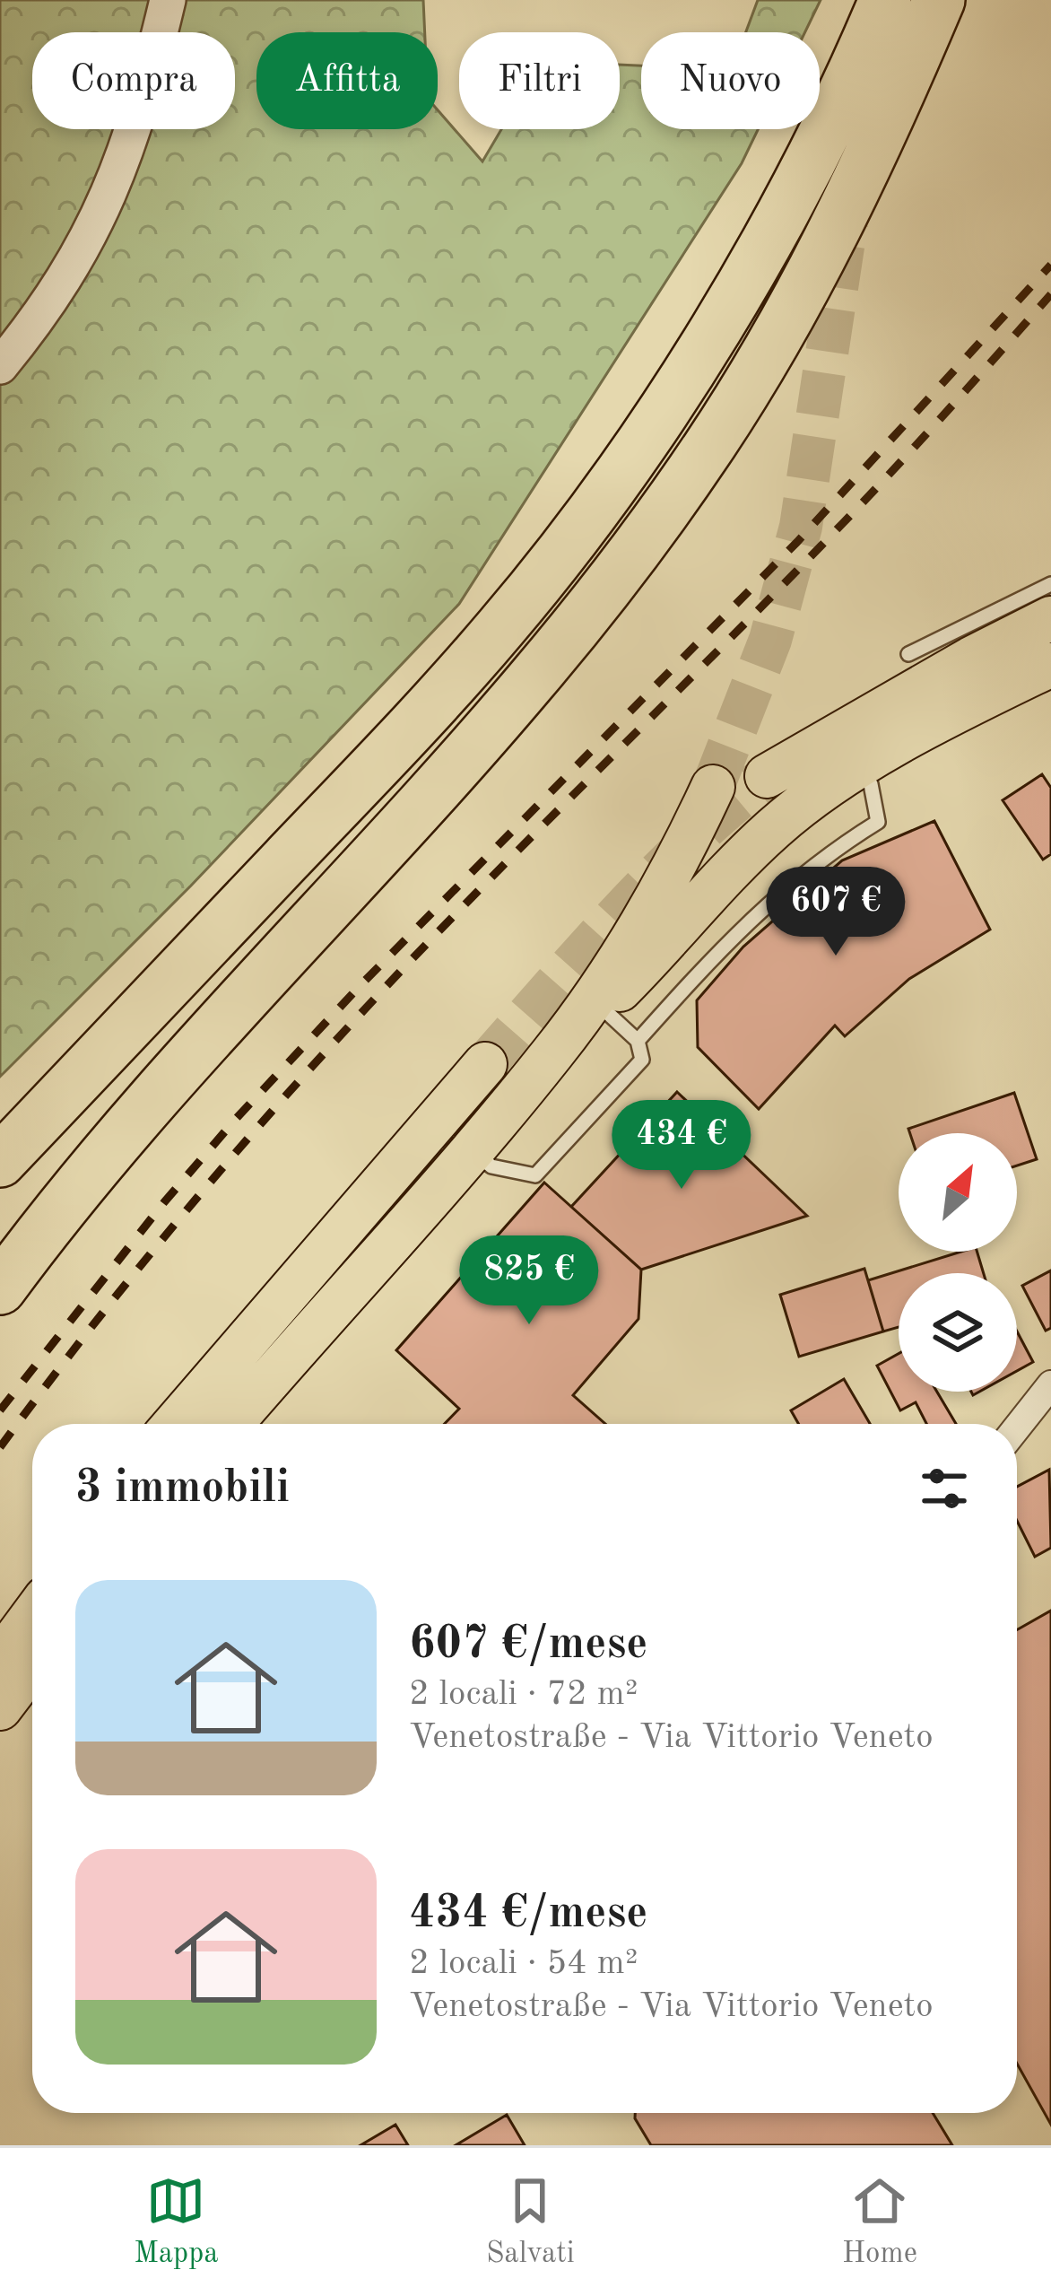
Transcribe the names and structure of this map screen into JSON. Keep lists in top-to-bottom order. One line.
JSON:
{"north":"top right","page":{"chip":["Compra","Affitta","Filtri","Nuovo"],"price":["607 €","434 €","825 €"],"heading":"3 immobili","list":[{"name":"607 €/mese","note":"2 locali · 72 m² · Venetostraße - Via Vittorio Veneto"},{"name":"434 €/mese","note":"2 locali · 54 m² · Venetostraße - Via Vittorio Veneto"}],"tabs":["Mappa","Salvati","Home"]}}
